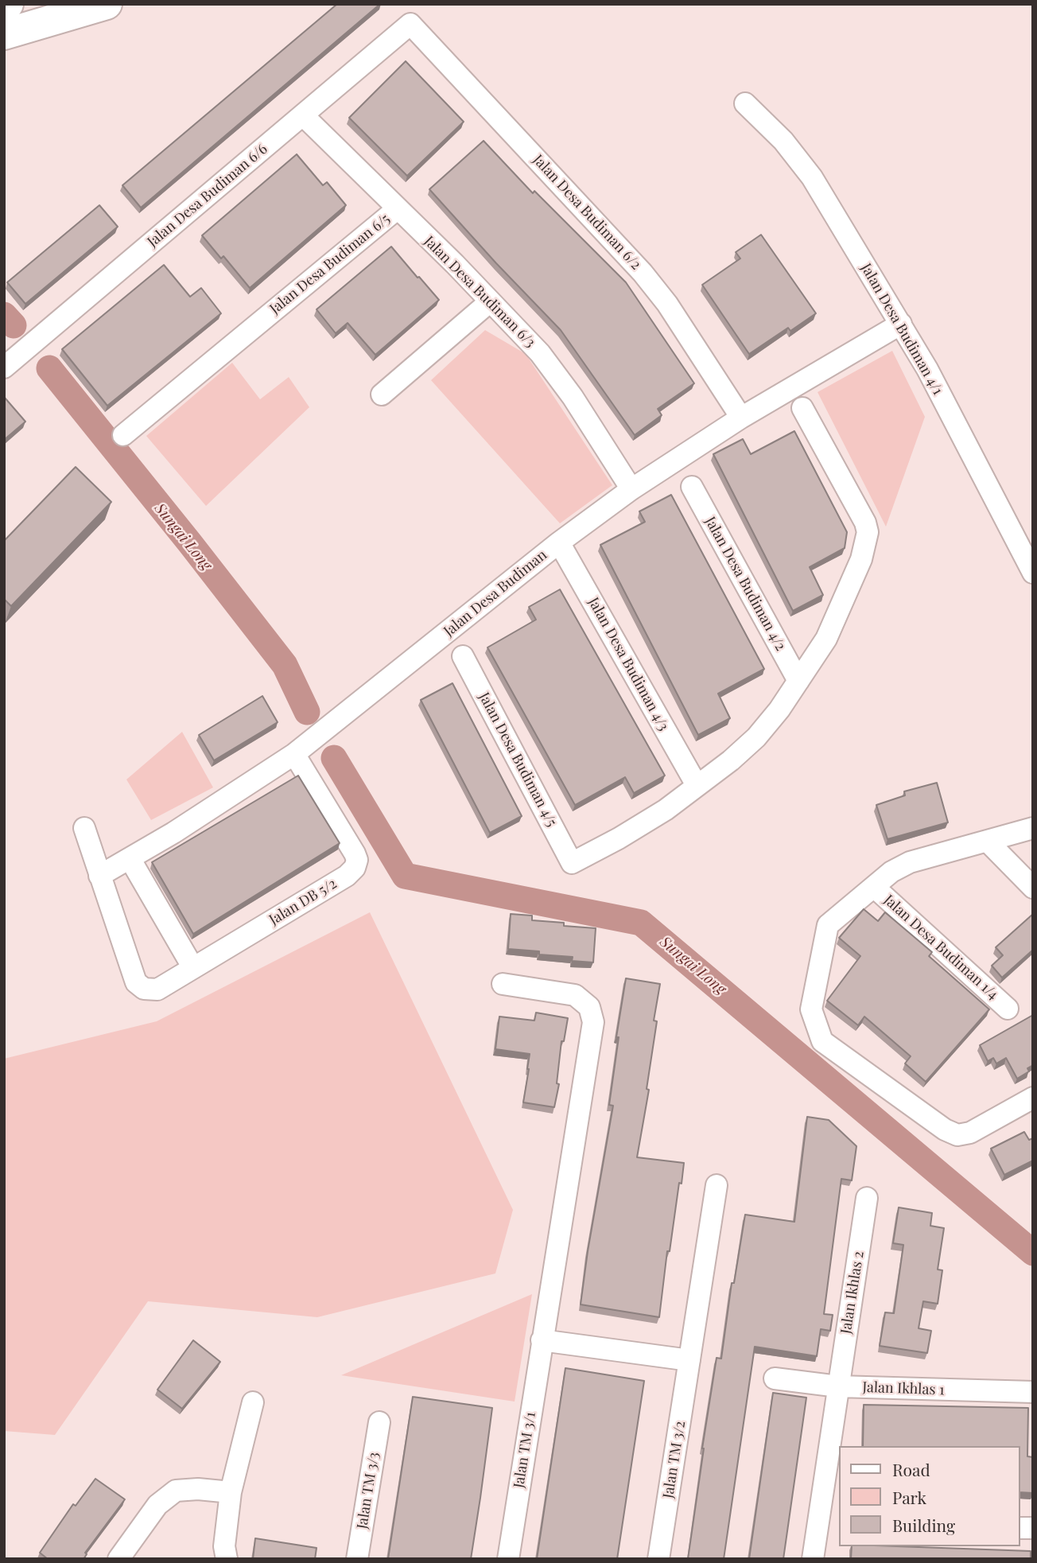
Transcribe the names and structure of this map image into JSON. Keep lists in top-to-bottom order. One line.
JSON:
{"streets":{"street":["Jalan Desa Budiman 6/6","Jalan Desa Budiman 6/2","Jalan Desa Budiman 6/5","Jalan Desa Budiman 6/3","Jalan Desa Budiman 4/1","Jalan Desa Budiman 4/2","Jalan Desa Budiman","Jalan Desa Budiman 4/3","Jalan Desa Budiman 4/5","Jalan DB 5/2","Jalan Desa Budiman 1/4","Jalan Ikhlas 2","Jalan Ikhlas 1","Jalan TM 3/1","Jalan TM 3/2","Jalan TM 3/3"]},"crossings":[["Jalan Desa Budiman 6/6","Jalan Desa Budiman 6/2"],["Jalan Desa Budiman 6/6","Jalan Desa Budiman 6/3"],["Jalan Desa Budiman 6/2","Jalan Desa Budiman"],["Jalan Desa Budiman 6/5","Jalan Desa Budiman 6/3"],["Jalan Desa Budiman 6/3","Jalan Desa Budiman"],["Jalan Desa Budiman 4/1","Jalan Desa Budiman"],["Jalan Desa Budiman","Jalan Desa Budiman 4/3"],["Jalan Desa Budiman","Jalan DB 5/2"],["Jalan Desa Budiman 4/3","Jalan Desa Budiman 4/5"],["Jalan Ikhlas 2","Jalan Ikhlas 1"]],"water":["Sungai Long"],"legend":["Road","Park","Building"]}
